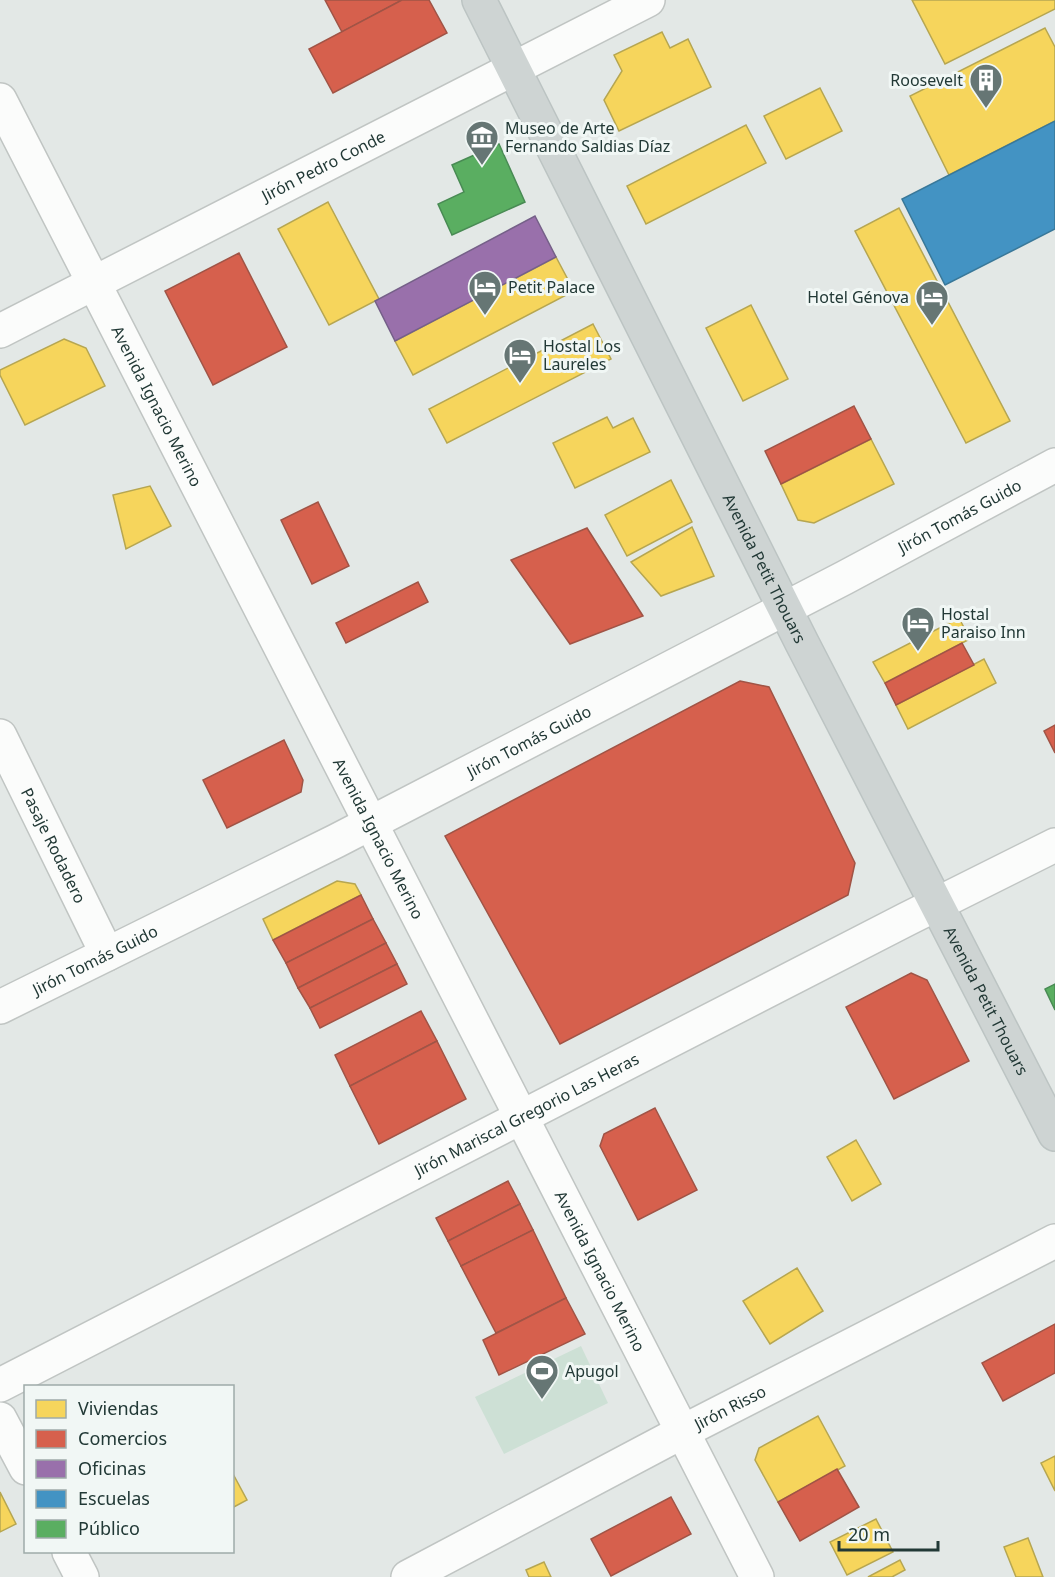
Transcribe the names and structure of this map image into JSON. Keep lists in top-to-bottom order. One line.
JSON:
{"streets":{"main road":["Avenida Petit Thouars"],"street":["Jirón Pedro Conde","Avenida Ignacio Merino","Jirón Tomás Guido","Pasaje Rodadero","Jirón Mariscal Gregorio Las Heras","Jirón Risso"]},"crossings":[["Jirón Pedro Conde","Avenida Ignacio Merino"],["Jirón Pedro Conde","Avenida Petit Thouars"],["Avenida Ignacio Merino","Jirón Tomás Guido"],["Avenida Ignacio Merino","Jirón Mariscal Gregorio Las Heras"],["Avenida Ignacio Merino","Jirón Risso"],["Jirón Tomás Guido","Avenida Petit Thouars"],["Jirón Tomás Guido","Pasaje Rodadero"],["Avenida Petit Thouars","Jirón Mariscal Gregorio Las Heras"]],"places":{"building":["Roosevelt"],"museum":["Museo de Arte Fernando Saldias Díaz"],"hotel":["Petit Palace","Hotel Génova","Hostal Los Laureles","Hostal Paraiso Inn"],"sports":["Apugol"]},"legend":["Viviendas","Comercios","Oficinas","Escuelas","Público"],"scale_bar":"20 m"}
